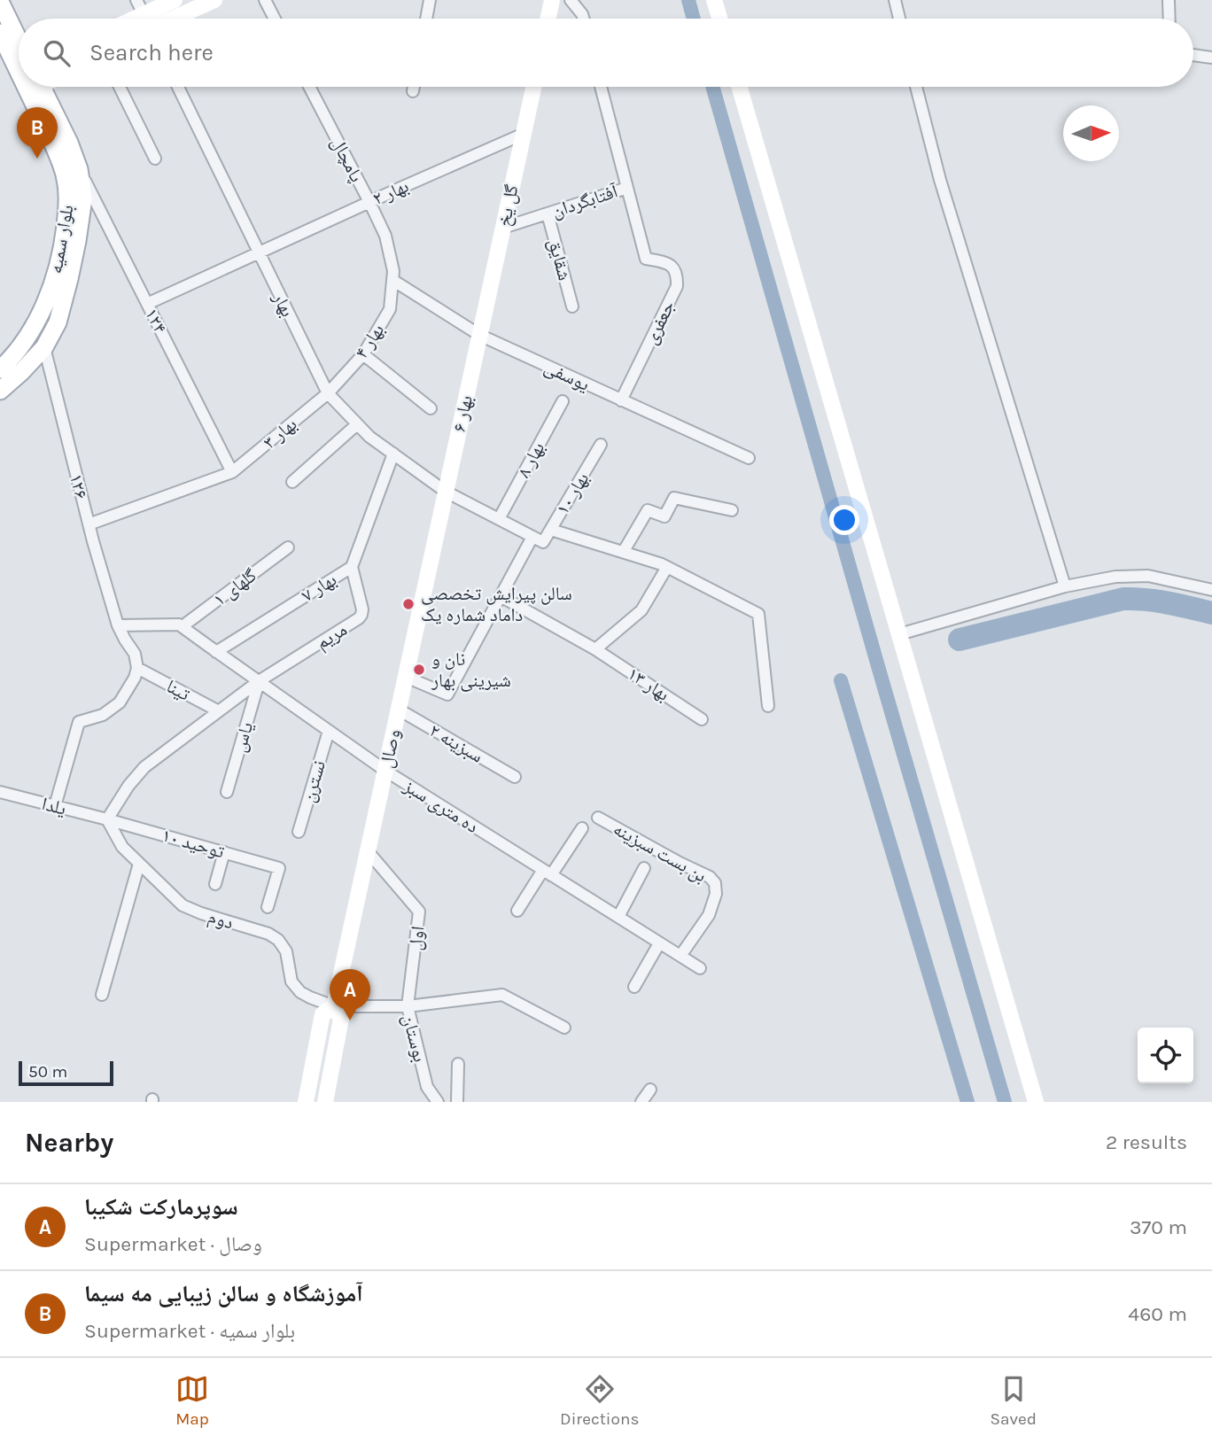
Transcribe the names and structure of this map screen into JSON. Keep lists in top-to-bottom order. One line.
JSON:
{"streets":{"main road":["گل یخ","بلوار سمیه","بهار ۶","وصال"],"street":["پامچال","بهار ۲","آفتابگردان","شقایق","بهار","۱۲۴","جعفری","بهار ۴","یوسفی","بهار ۳","بهار ۸","۱۲۶","بهار ۱۰","گلهای ۱","بهار ۷","مریم","بهار ۱۳","تینا","یاس","سبزینه ۲","نسترن","یلدا","ده متری سبز","توحید ۱۰","بن بست سبزینه","دوم","اول","بوستان"]},"crossings":[["پامچال","بهار ۲"],["پامچال","بهار ۴"],["پامچال","یوسفی"],["بهار ۲","گل یخ"],["بهار ۲","بهار"],["بهار ۲","۱۲۴"],["آفتابگردان","گل یخ"],["آفتابگردان","شقایق"],["آفتابگردان","جعفری"],["گل یخ","یوسفی"],["گل یخ","بهار ۶"],["بلوار سمیه","۱۲۴"],["بلوار سمیه","۱۲۶"],["بهار","بهار ۴"],["بهار","بهار ۶"],["بهار","بهار ۳"],["بهار","بهار ۸"],["بهار","بهار ۱۰"],["بهار","بهار ۷"],["بهار","وصال"],["۱۲۴","بهار ۳"],["جعفری","یوسفی"],["بهار ۴","یوسفی"],["بهار ۴","بهار ۳"],["یوسفی","بهار ۶"],["بهار ۶","وصال"],["بهار ۳","۱۲۶"],["۱۲۶","تینا"],["بهار ۱۰","بهار ۱۳"],["بهار ۱۰","وصال"],["گلهای ۱","ده متری سبز"],["بهار ۷","مریم"],["بهار ۷","ده متری سبز"],["مریم","تینا"],["مریم","یاس"],["مریم","یلدا"],["مریم","ده متری سبز"],["مریم","توحید ۱۰"],["مریم","دوم"],["یاس","ده متری سبز"],["سبزینه ۲","وصال"],["وصال","ده متری سبز"],["وصال","دوم"],["وصال","اول"],["وصال","بوستان"],["نسترن","ده متری سبز"],["یلدا","توحید ۱۰"],["یلدا","دوم"],["ده متری سبز","بن بست سبزینه"],["توحید ۱۰","دوم"],["دوم","بوستان"],["اول","بوستان"]],"places":["سالن پیرایش تخصصی داماد شماره یک","نان و شیرینی بهار"],"scale_bar":"50 m","north":"right","page":{"search":"Search here","pins":["B","A"],"scale":"50 m","heading":["Nearby","2 results"],"list":[{"mark":"A","name":"سوپرمارکت شکیبا","note":"Supermarket · وصال","value":"370 m"},{"mark":"B","name":"آموزشگاه و سالن زیبایی مه سیما","note":"Supermarket · بلوار سمیه","value":"460 m"}],"nav":["Map","Directions","Saved"]}}
